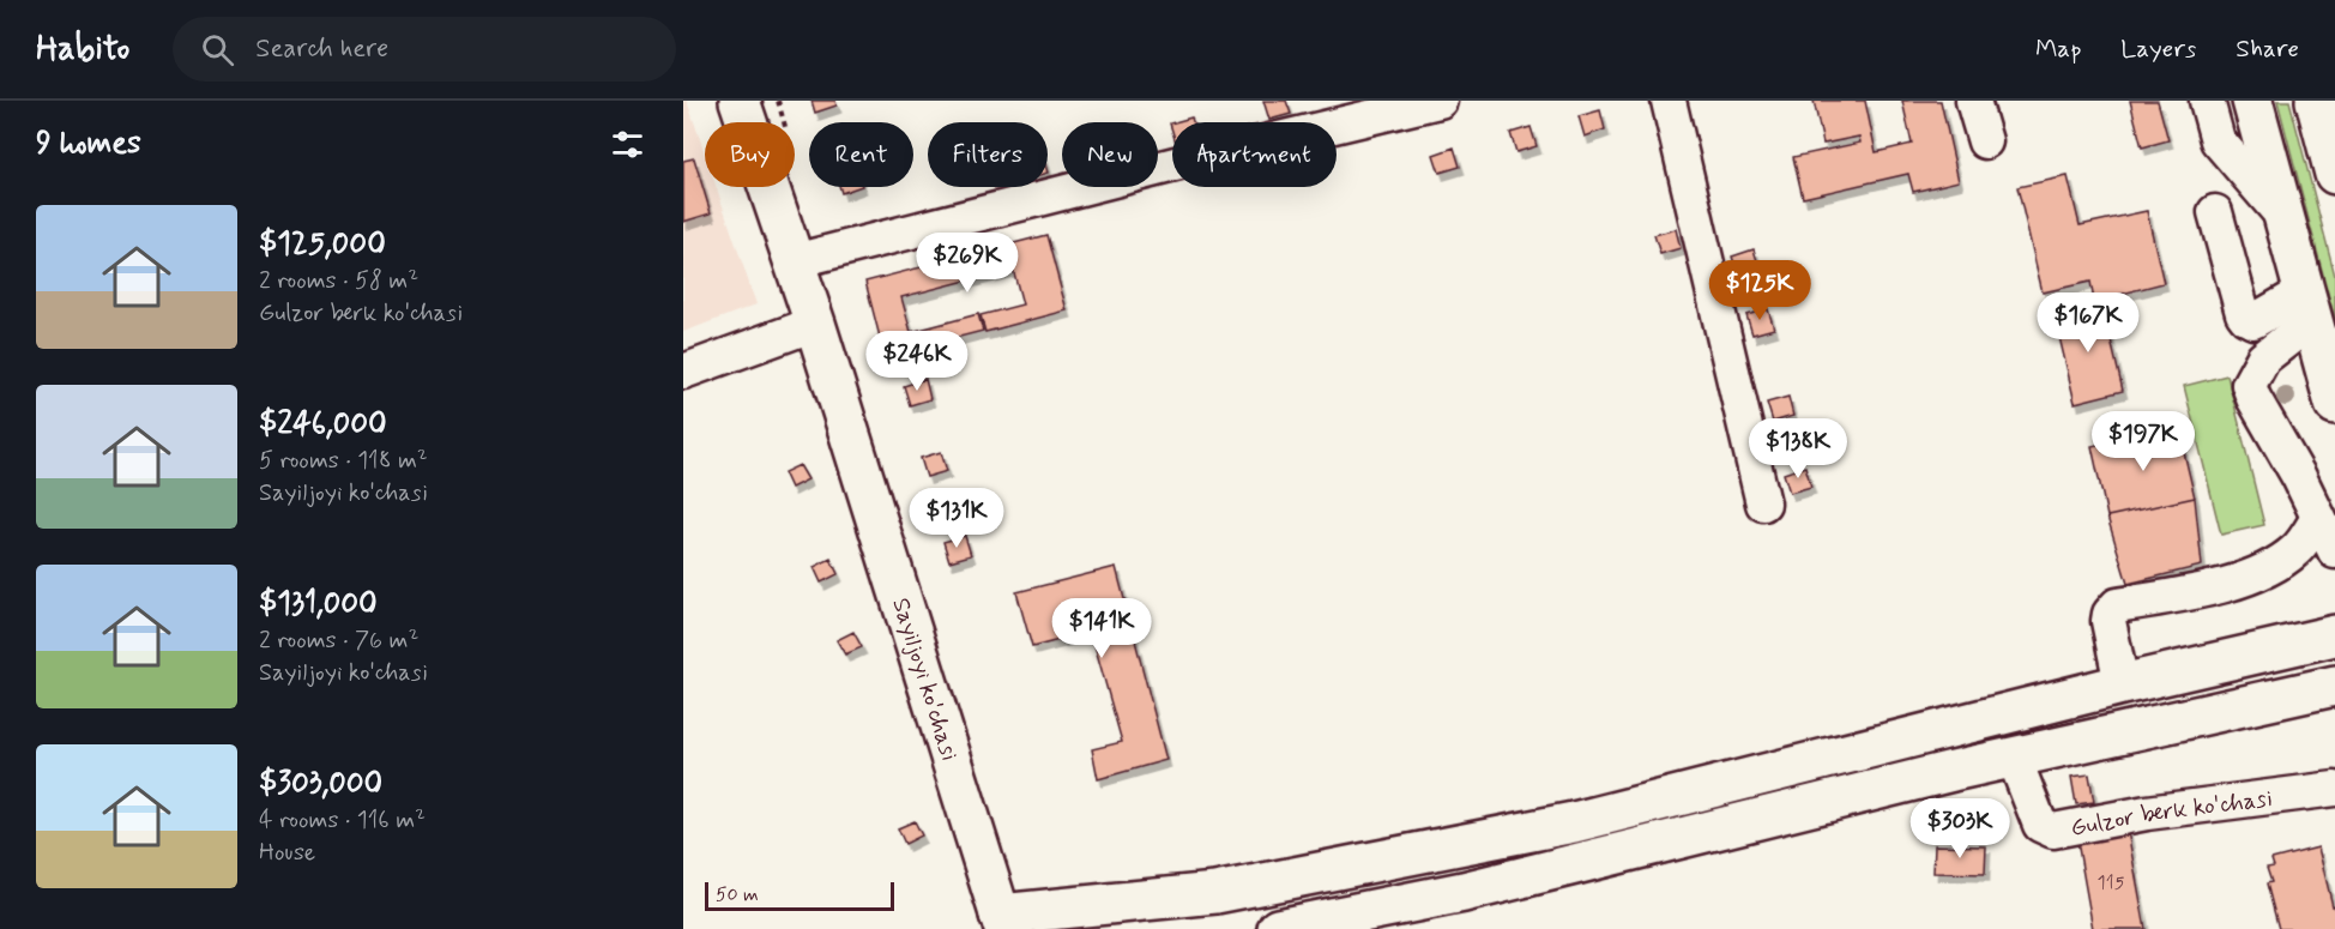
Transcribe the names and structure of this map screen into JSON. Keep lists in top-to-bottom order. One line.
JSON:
{"streets":{"main road":["Sayiljoyi ko'chasi"],"street":["Gulzor berk ko'chasi"]},"house_numbers":["115"],"scale_bar":"50 m","page":{"header":"Habito","search":"Search here","nav":["Map","Layers","Share"],"heading":"9 homes","chip":["Buy","Rent","Filters","New","Apartment"],"list":[{"name":"$125,000","note":"2 rooms · 58 m² · Gulzor berk ko'chasi"},{"name":"$246,000","note":"5 rooms · 118 m² · Sayiljoyi ko'chasi"},{"name":"$131,000","note":"2 rooms · 76 m² · Sayiljoyi ko'chasi"},{"name":"$303,000","note":"4 rooms · 116 m² · House"}],"price":["$269K","$125K","$167K","$246K","$197K","$138K","$131K","$141K","$303K"],"scale":"50 m"}}
